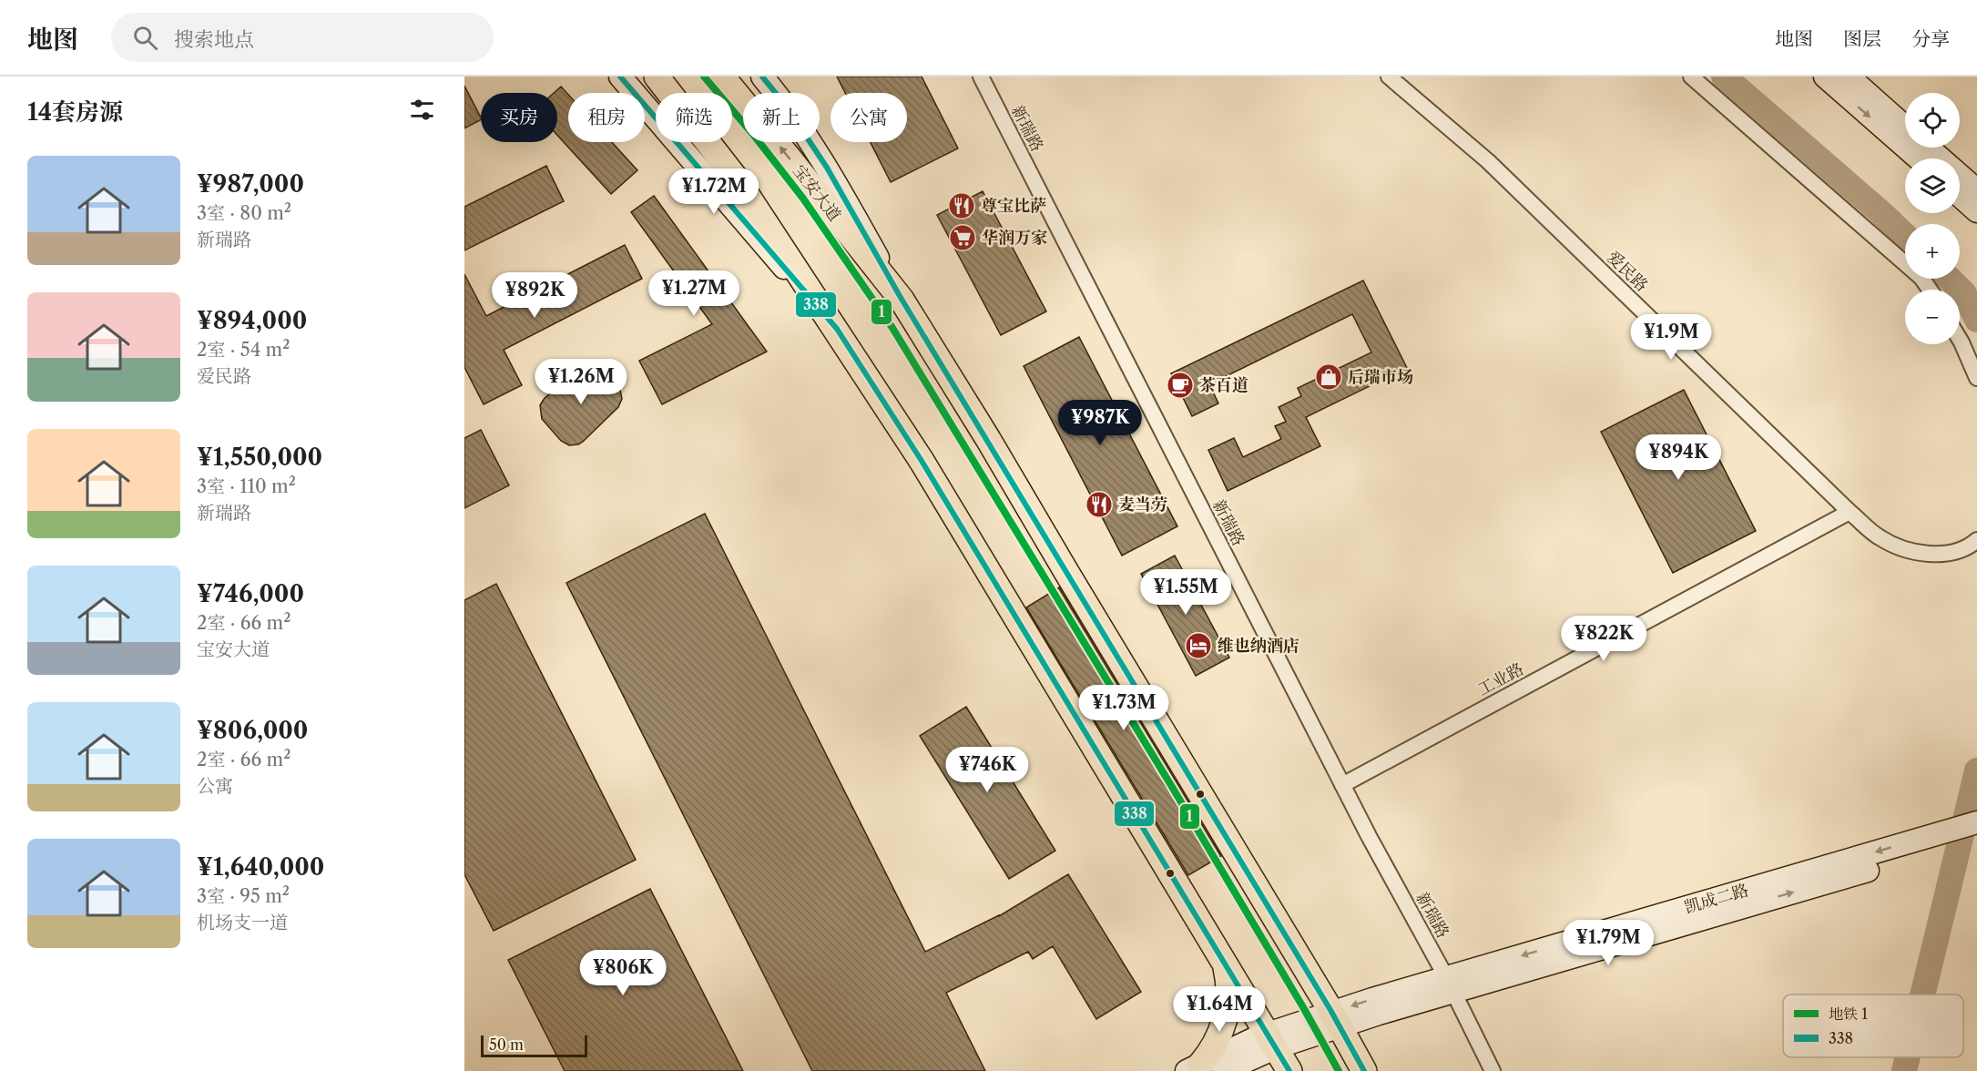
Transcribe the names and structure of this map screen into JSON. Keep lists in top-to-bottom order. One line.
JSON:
{"streets":{"main road":["宝安大道"],"street":["新瑞路","爱民路","工业路","凯成二路"]},"crossings":[["新瑞路","工业路"],["新瑞路","凯成二路"],["宝安大道","凯成二路"],["爱民路","工业路"]],"places":{"restaurant":["尊宝比萨","麦当劳"],"supermarket":["华润万家"],"shop":["后瑞市场"],"cafe":["茶百道"],"hotel":["维也纳酒店"]},"lines":["metro line 1","transit line 338"],"legend":["地铁 1","338"],"scale_bar":"50 m","page":{"header":"地图","search":"搜索地点","nav":["地图","图层","分享"],"heading":"14套房源","map_buttons":["+","−"],"chip":["买房","租房","筛选","新上","公寓"],"list":[{"name":"¥987,000","note":"3室 · 80 m² · 新瑞路"},{"name":"¥894,000","note":"2室 · 54 m² · 爱民路"},{"name":"¥1,550,000","note":"3室 · 110 m² · 新瑞路"},{"name":"¥746,000","note":"2室 · 66 m² · 宝安大道"},{"name":"¥806,000","note":"2室 · 66 m² · 公寓"},{"name":"¥1,640,000","note":"3室 · 95 m² · 机场支一道"}],"price":["¥1.72M","¥1.27M","¥892K","¥1.9M","¥1.26M","¥987K","¥894K","¥1.55M","¥822K","¥1.73M","¥746K","¥1.79M","¥806K","¥1.64M"],"scale":"50 m"}}
